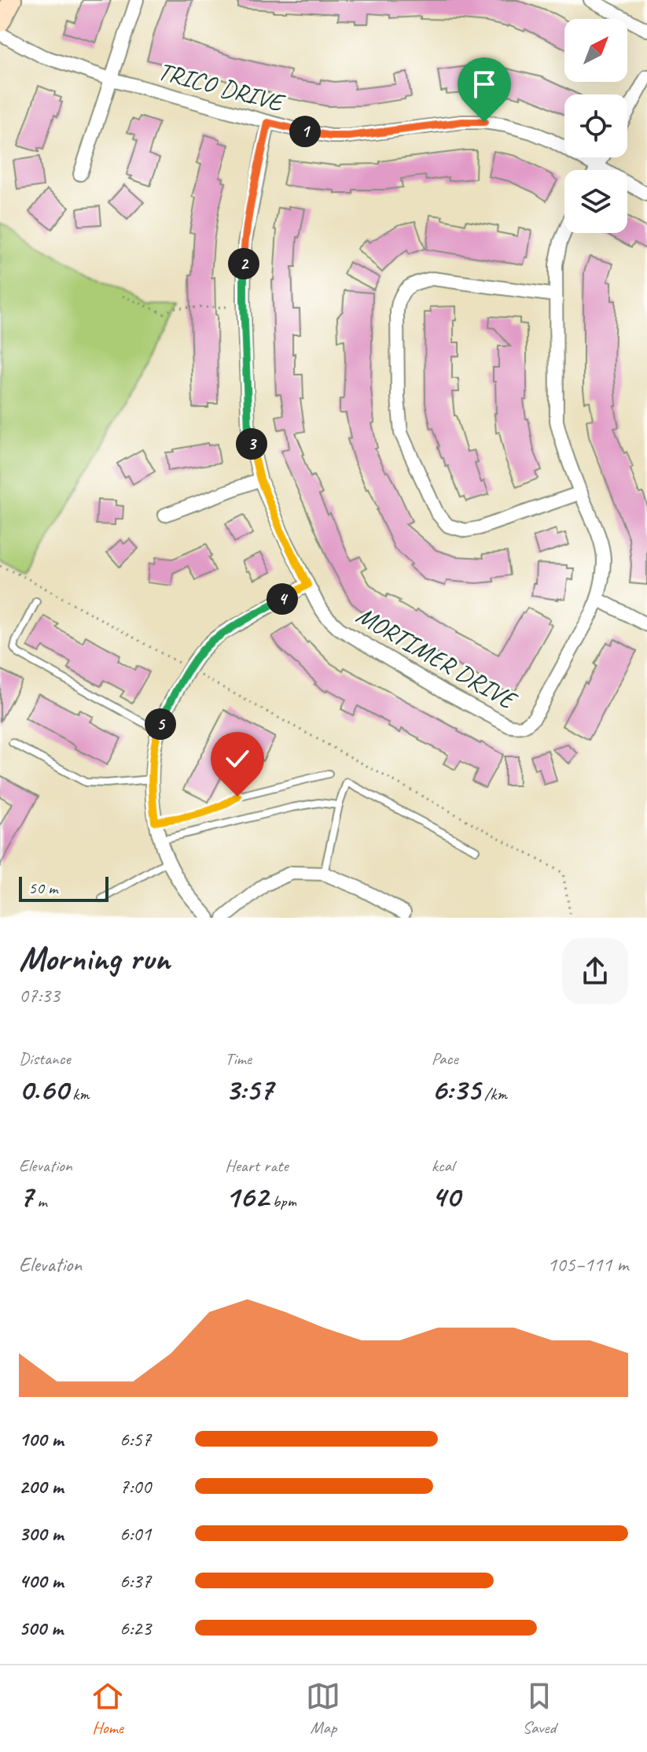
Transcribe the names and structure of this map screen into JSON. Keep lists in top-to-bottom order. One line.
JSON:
{"streets":{"street":["TRICO DRIVE","MORTIMER DRIVE"]},"crossings":[["TRICO DRIVE","MORTIMER DRIVE"]],"scale_bar":"50 m","north":"top right","page":{"pins":["1","2","3","4","5"],"scale":"50 m","heading":["Morning run","07:33"],"stats":[["Distance","0.60 km"],["Time","3:57"],["Pace","6:35 /km"],["Elevation","7 m"],["Heart rate","162 bpm"],["kcal","40"]],"chart":["Elevation","105–111 m"],"list":[{"name":"100 m","note":"6:57"},{"name":"200 m","note":"7:00"},{"name":"300 m","note":"6:01"},{"name":"400 m","note":"6:37"},{"name":"500 m","note":"6:23"}],"tabs":["Home","Map","Saved"]}}
